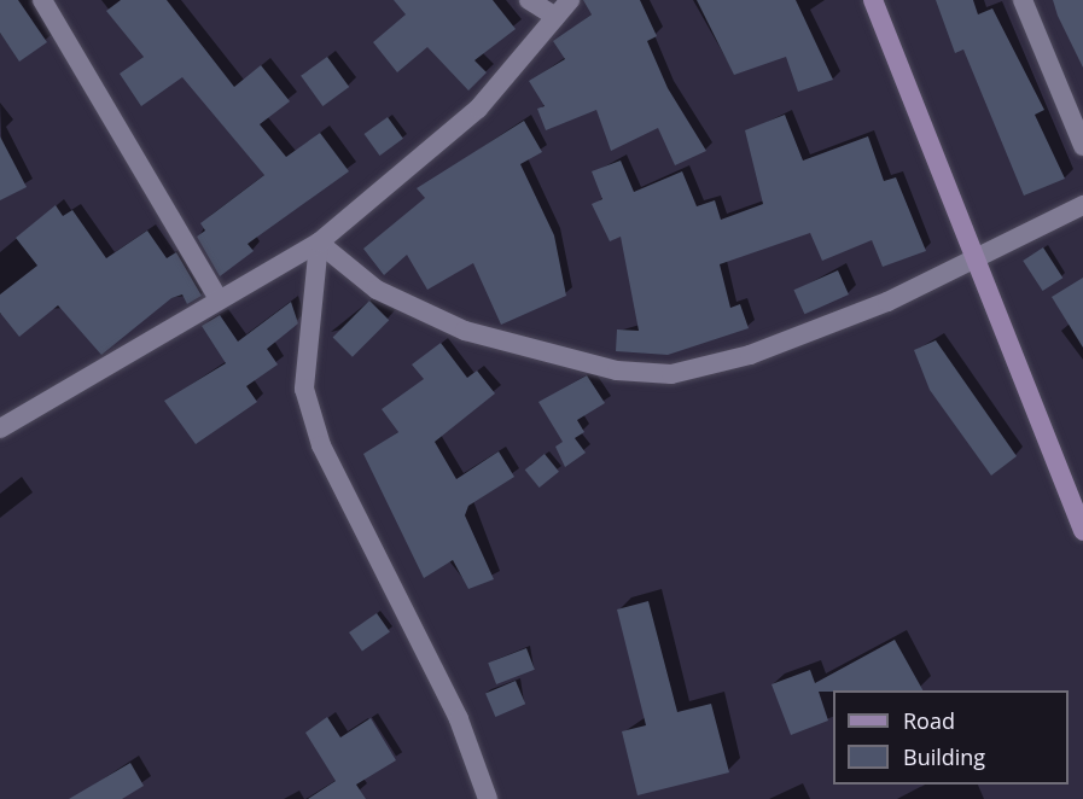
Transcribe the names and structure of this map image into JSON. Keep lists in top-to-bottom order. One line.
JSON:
{"legend":["Road","Building"]}
